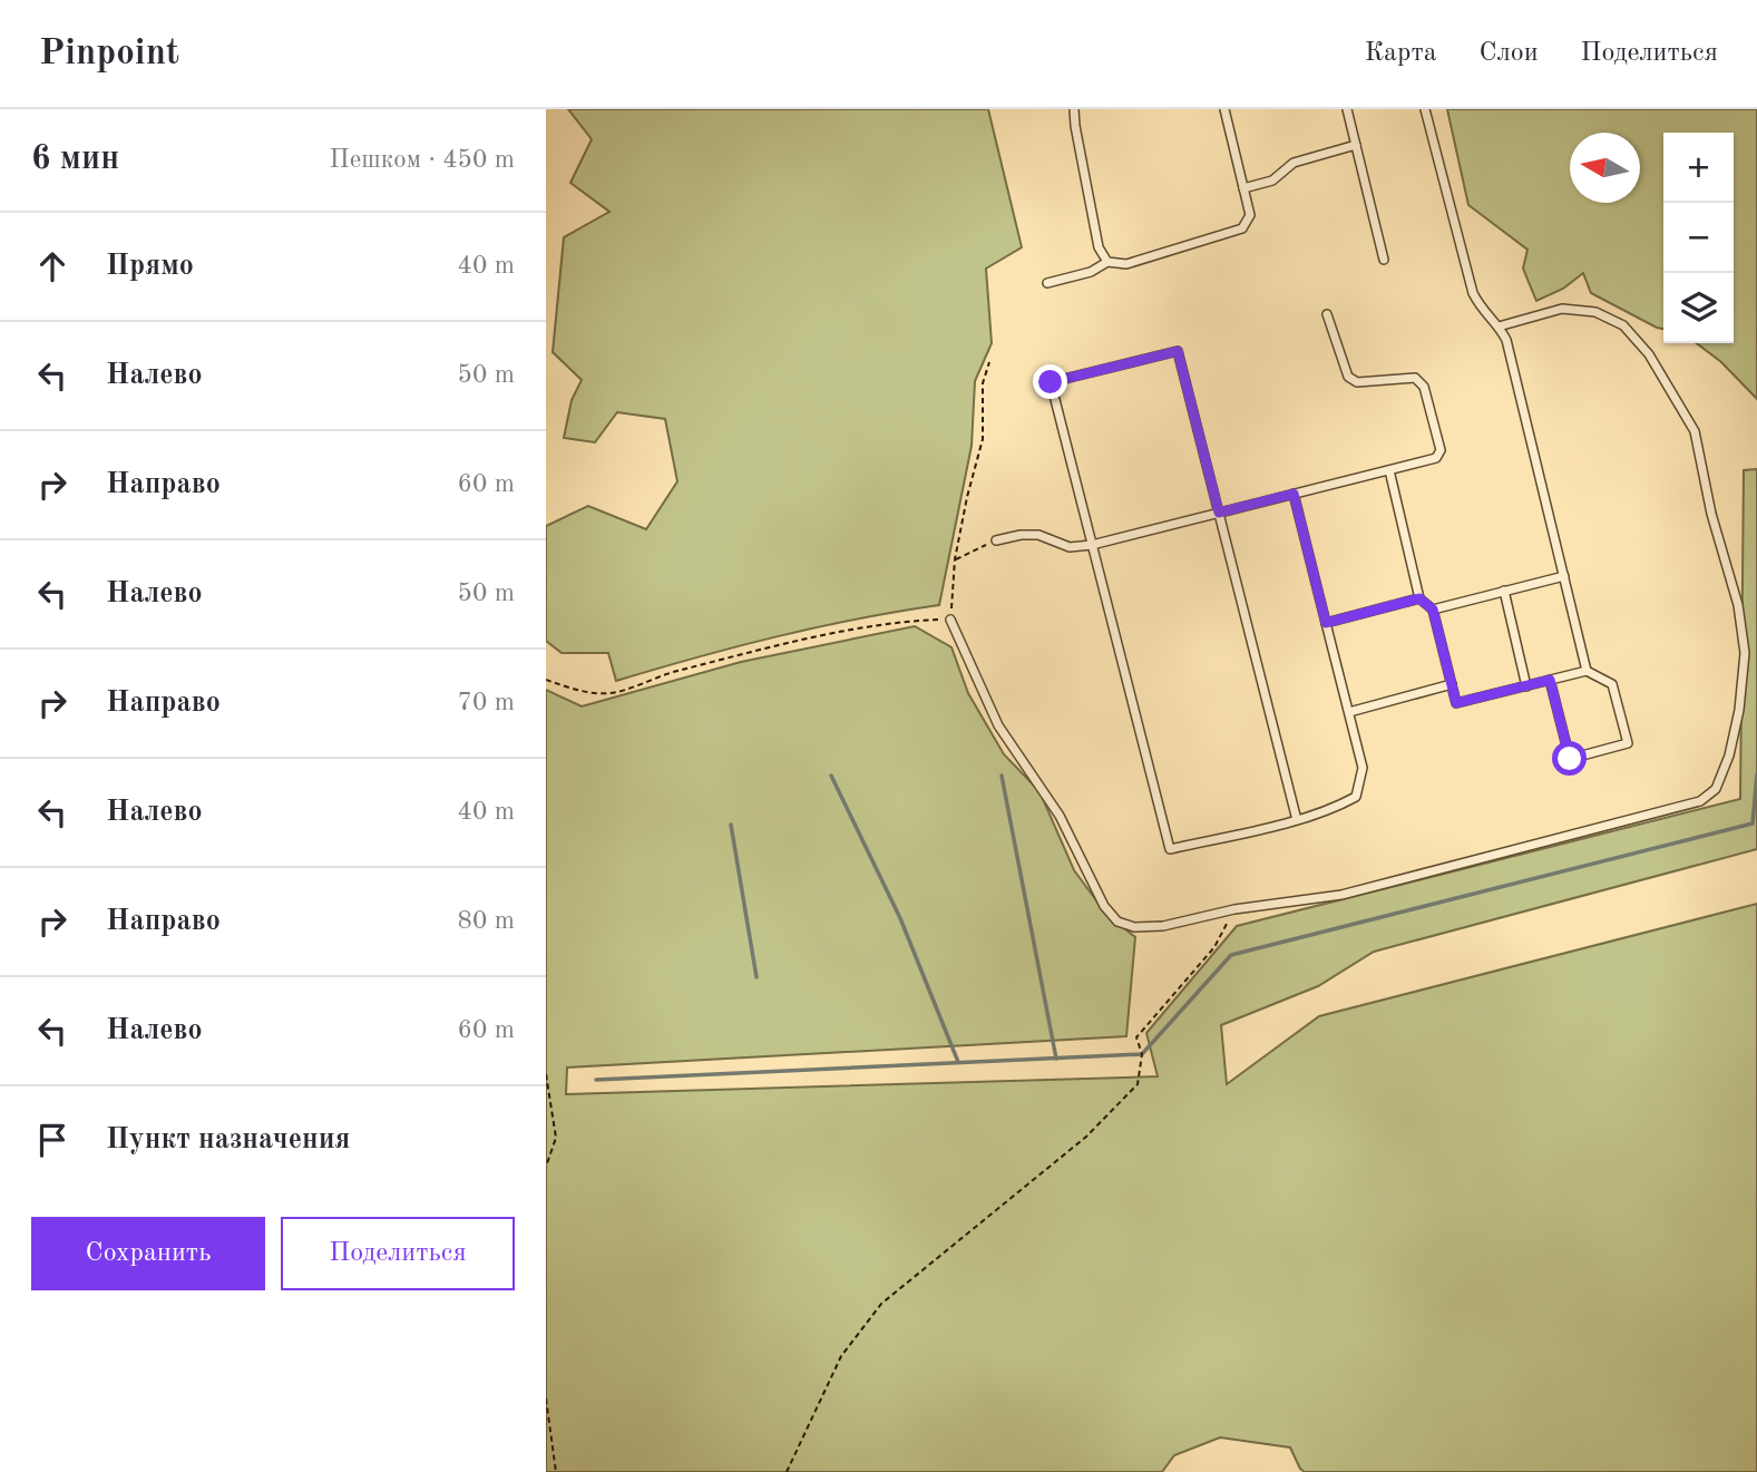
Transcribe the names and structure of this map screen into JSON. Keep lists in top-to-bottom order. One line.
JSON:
{"north":"left","page":{"header":"Pinpoint","nav":["Карта","Слои","Поделиться"],"heading":["6 мин","Пешком · 450 m"],"map_buttons":["+","−"],"list":[["Прямо","40 m"],["Налево","50 m"],["Направо","60 m"],["Налево","50 m"],["Направо","70 m"],["Налево","40 m"],["Направо","80 m"],["Налево","60 m"],"Пункт назначения"],"buttons":["Сохранить","Поделиться"]}}
